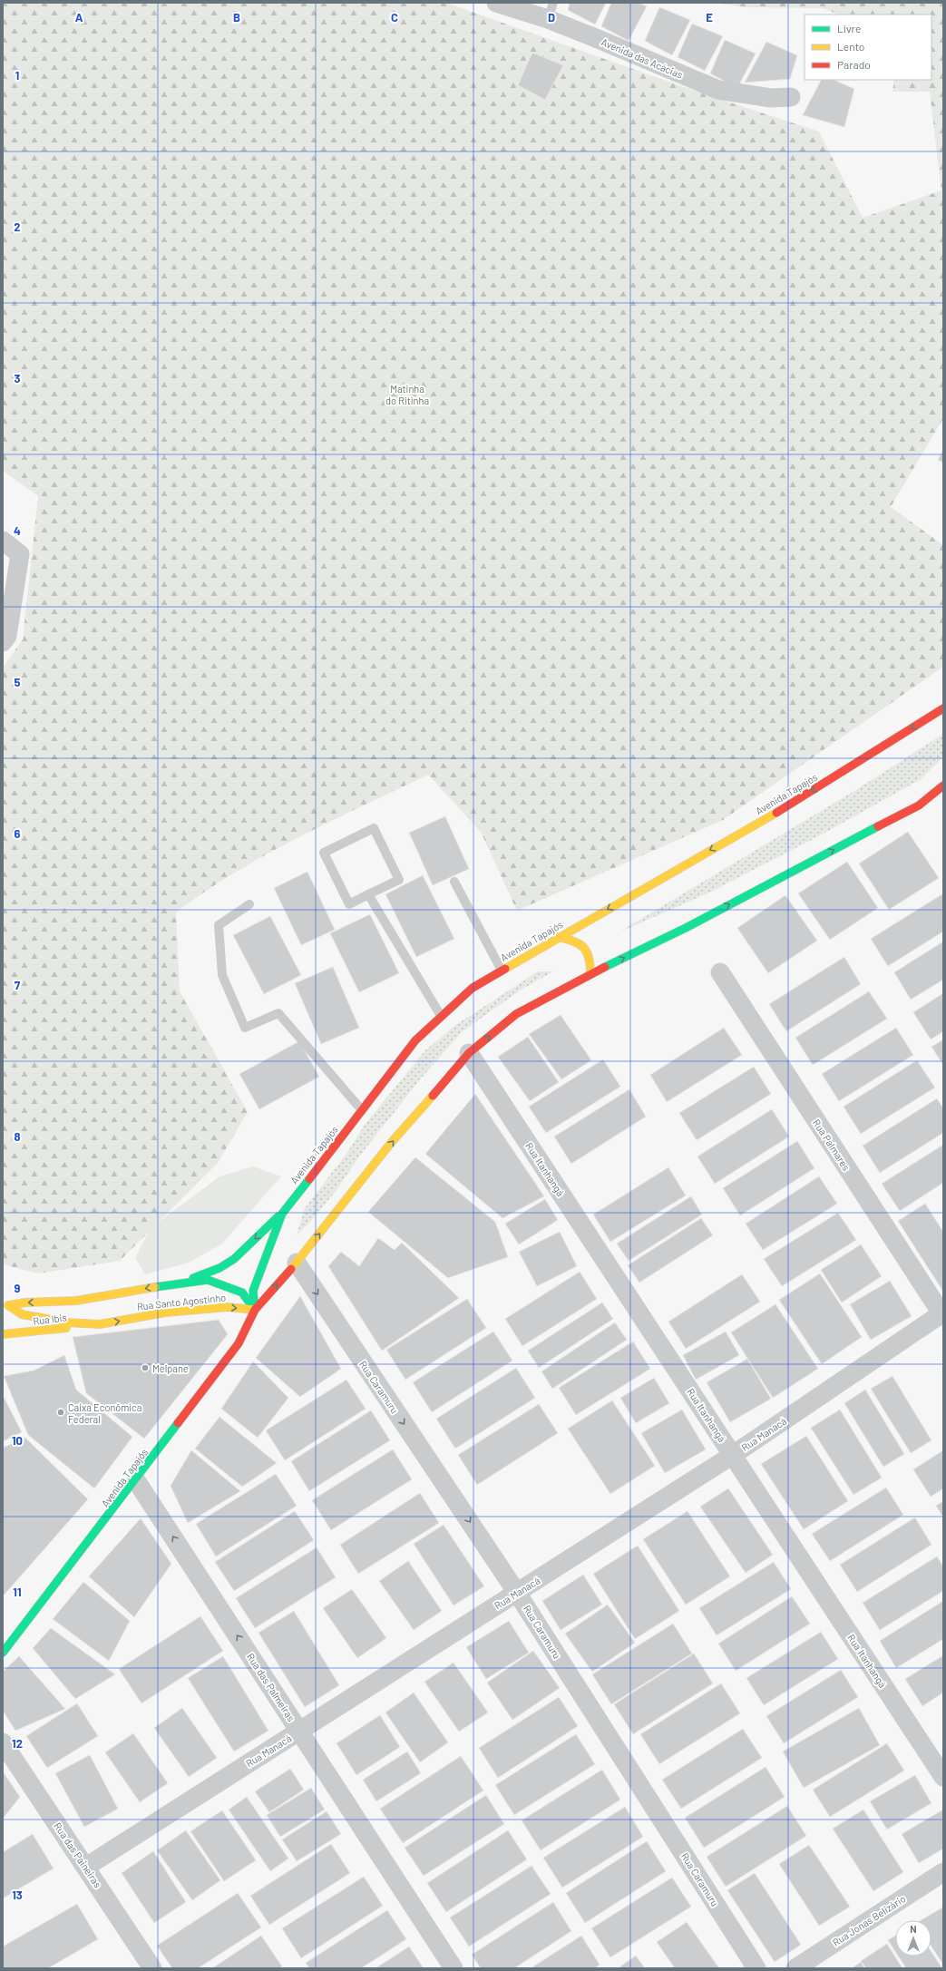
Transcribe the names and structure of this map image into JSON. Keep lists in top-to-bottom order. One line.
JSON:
{"streets":{"main road":["Avenida Tapajós","Rua Santo Agostinho","Rua Ibis"],"street":["Avenida das Acácias","Rua Palmares","Rua Itanhangá","Rua Caramuru","Rua Manacá","Rua das Palmeiras","Rua das Paineiras","Rua Jonas Belizário"]},"crossings":[["Avenida Tapajós","Rua Itanhangá"],["Avenida Tapajós","Rua Santo Agostinho"],["Avenida Tapajós","Rua Caramuru"],["Avenida Tapajós","Rua das Palmeiras"],["Rua Palmares","Rua Manacá"],["Rua Itanhangá","Rua Manacá"],["Rua Santo Agostinho","Rua Ibis"],["Rua Caramuru","Rua Manacá"],["Rua Manacá","Rua das Palmeiras"],["Rua Manacá","Rua das Paineiras"]],"one_way":["Rua Caramuru","Rua das Palmeiras"],"parks":["Matinha do Ritinha"],"places":["Melpane","Caixa Econômica Federal"],"legend":["Livre","Lento","Parado"],"north":"top","grid":{"columns":["A","B","C","D","E"],"rows":["1","2","3","4","5","6","7","8","9","10","11","12","13"]}}
